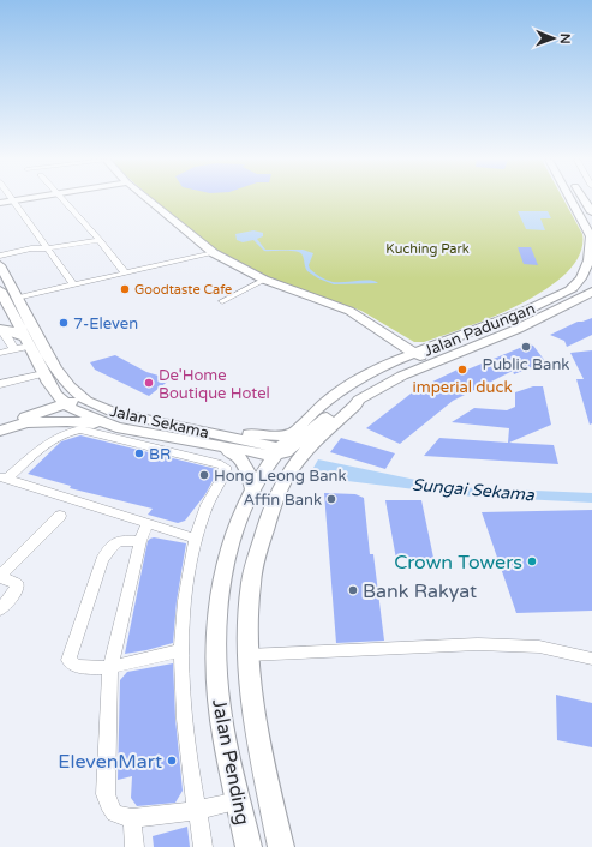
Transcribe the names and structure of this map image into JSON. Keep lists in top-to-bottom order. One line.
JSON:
{"streets":{"main road":["Jalan Padungan","Jalan Sekama","Jalan Pending"]},"crossings":[["Jalan Padungan","Jalan Sekama"],["Jalan Padungan","Jalan Pending"],["Jalan Sekama","Jalan Pending"]],"water":["Sungai Sekama"],"parks":["Kuching Park"],"places":["Goodtaste Cafe","7-Eleven","Public Bank","imperial duck","De'Home Boutique Hotel","BR","Hong Leong Bank","Affin Bank","Crown Towers","Bank Rakyat","ElevenMart"],"north":"right"}
